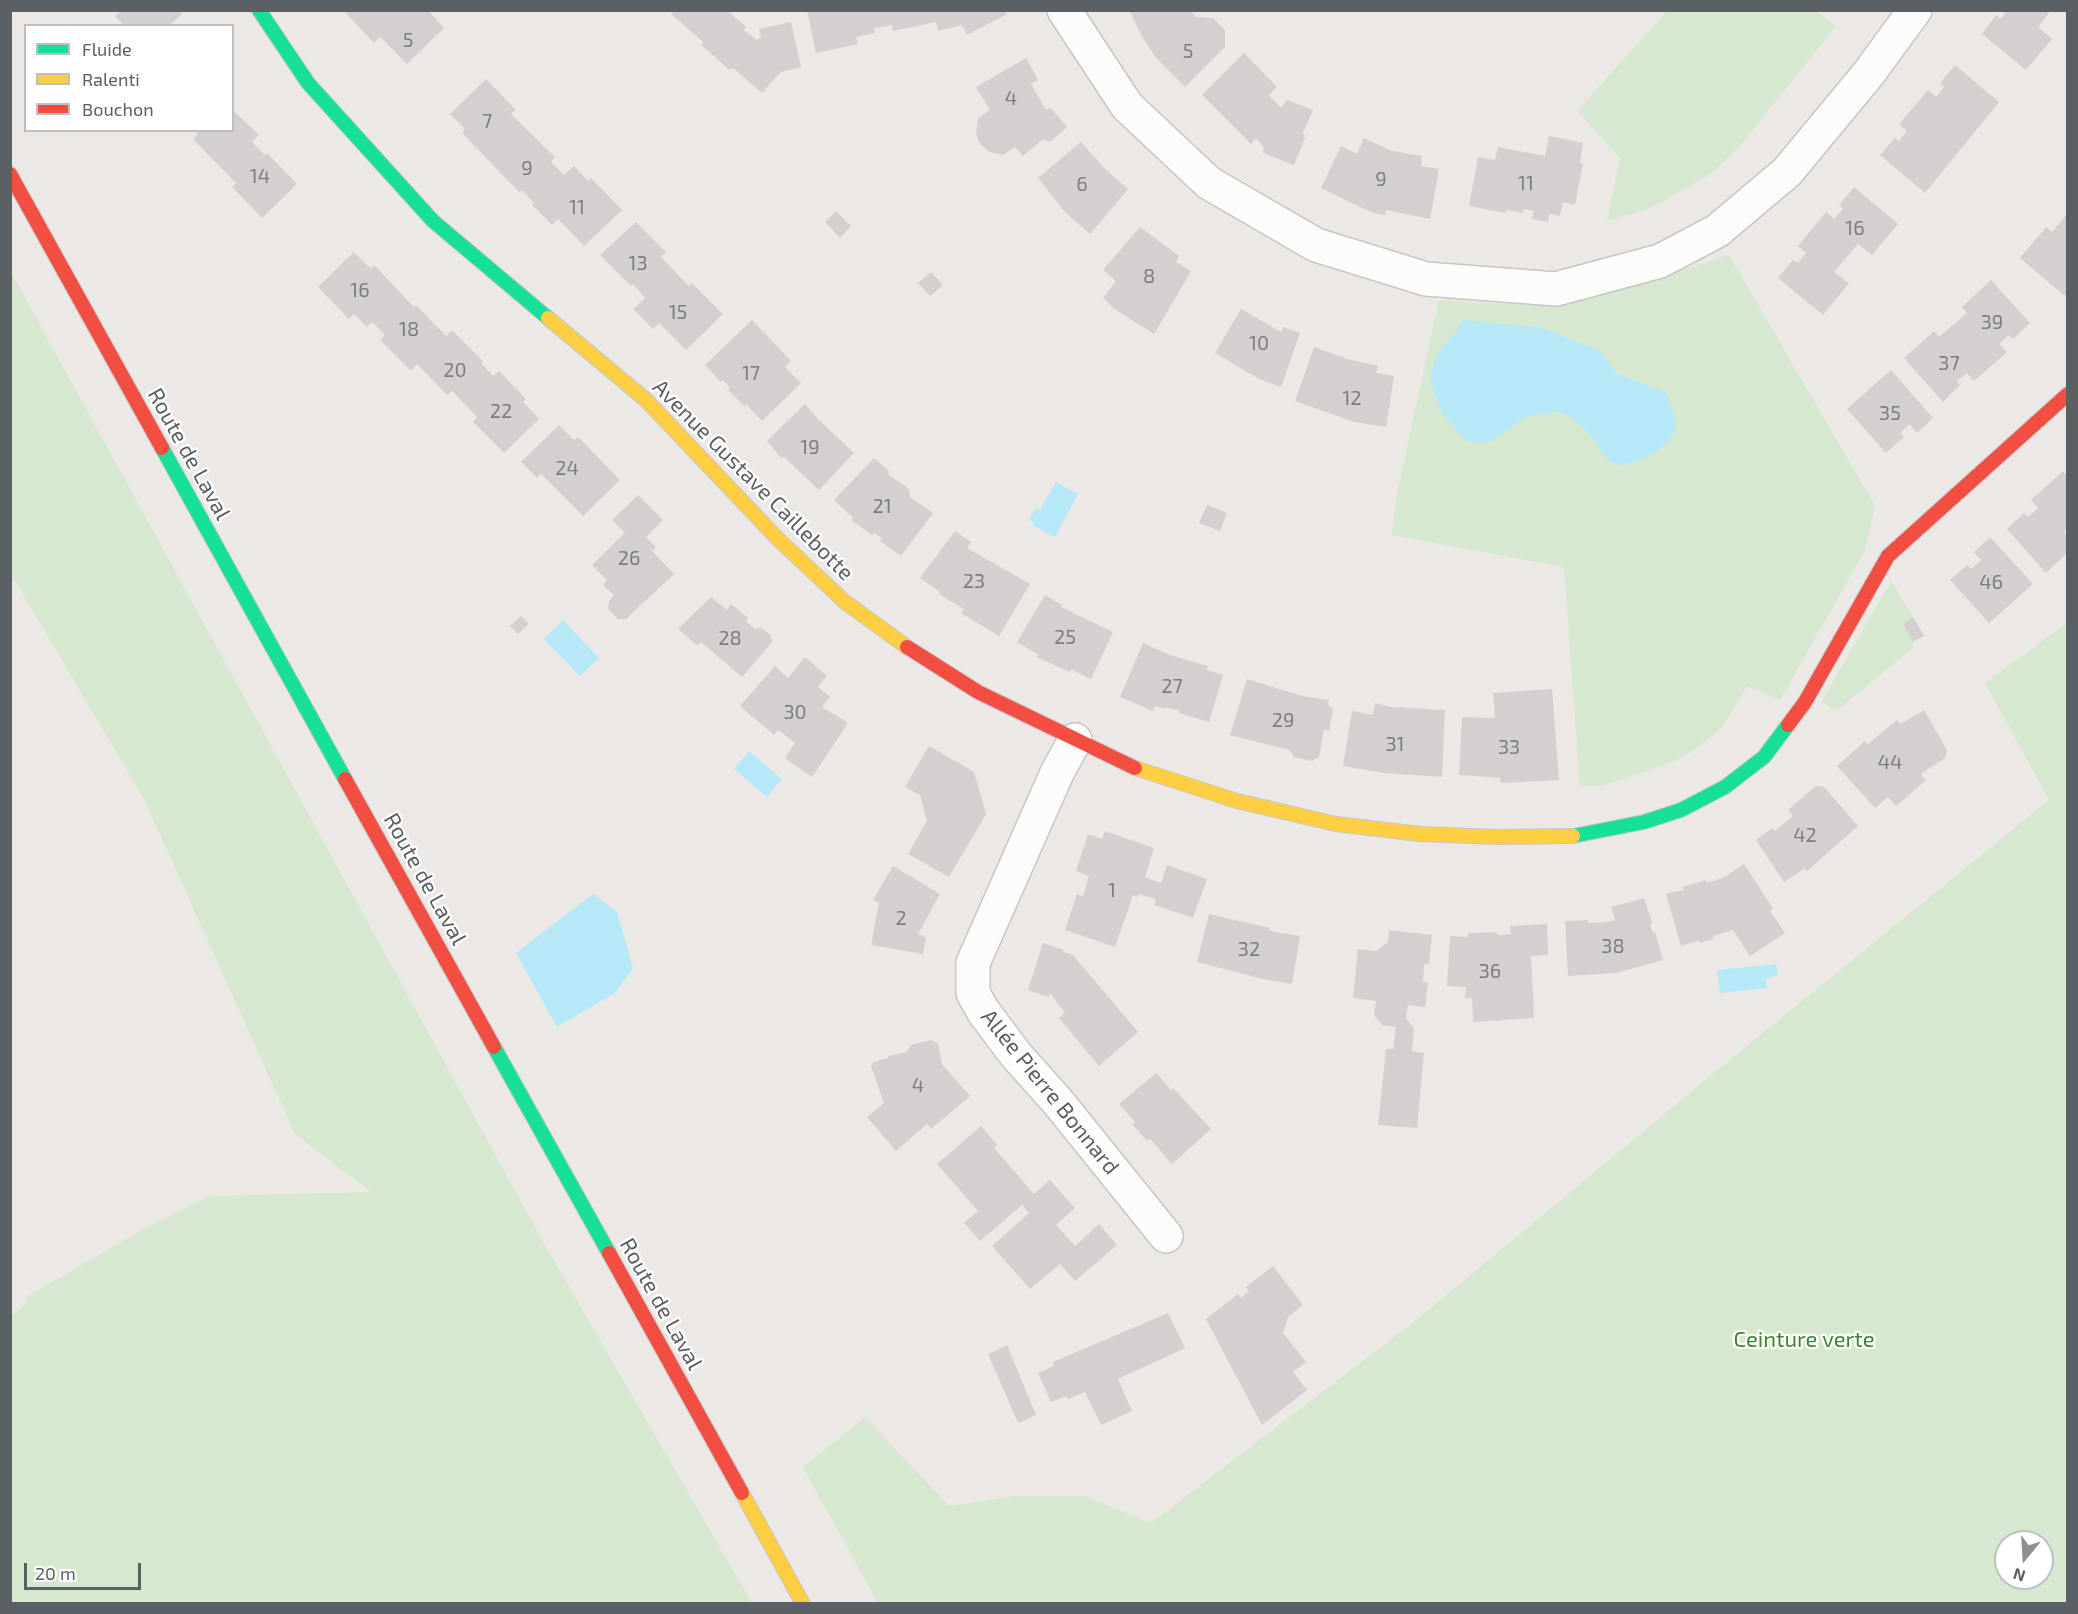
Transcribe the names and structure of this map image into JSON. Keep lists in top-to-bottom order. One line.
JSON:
{"streets":{"street":["Route de Laval","Avenue Gustave Caillebotte","Allée Pierre Bonnard"]},"crossings":[["Avenue Gustave Caillebotte","Allée Pierre Bonnard"]],"parks":["Ceinture verte"],"house_numbers":["5","5","4","7","9","14","9","11","6","11","16","13","8","16","15","39","18","10","37","20","17","12","22","35","19","24","21","26","23","46","25","28","27","30","29","31","33","44","42","1","2","38","32","36","4"],"legend":["Fluide","Ralenti","Bouchon"],"scale_bar":"20 m","north":"bottom"}
